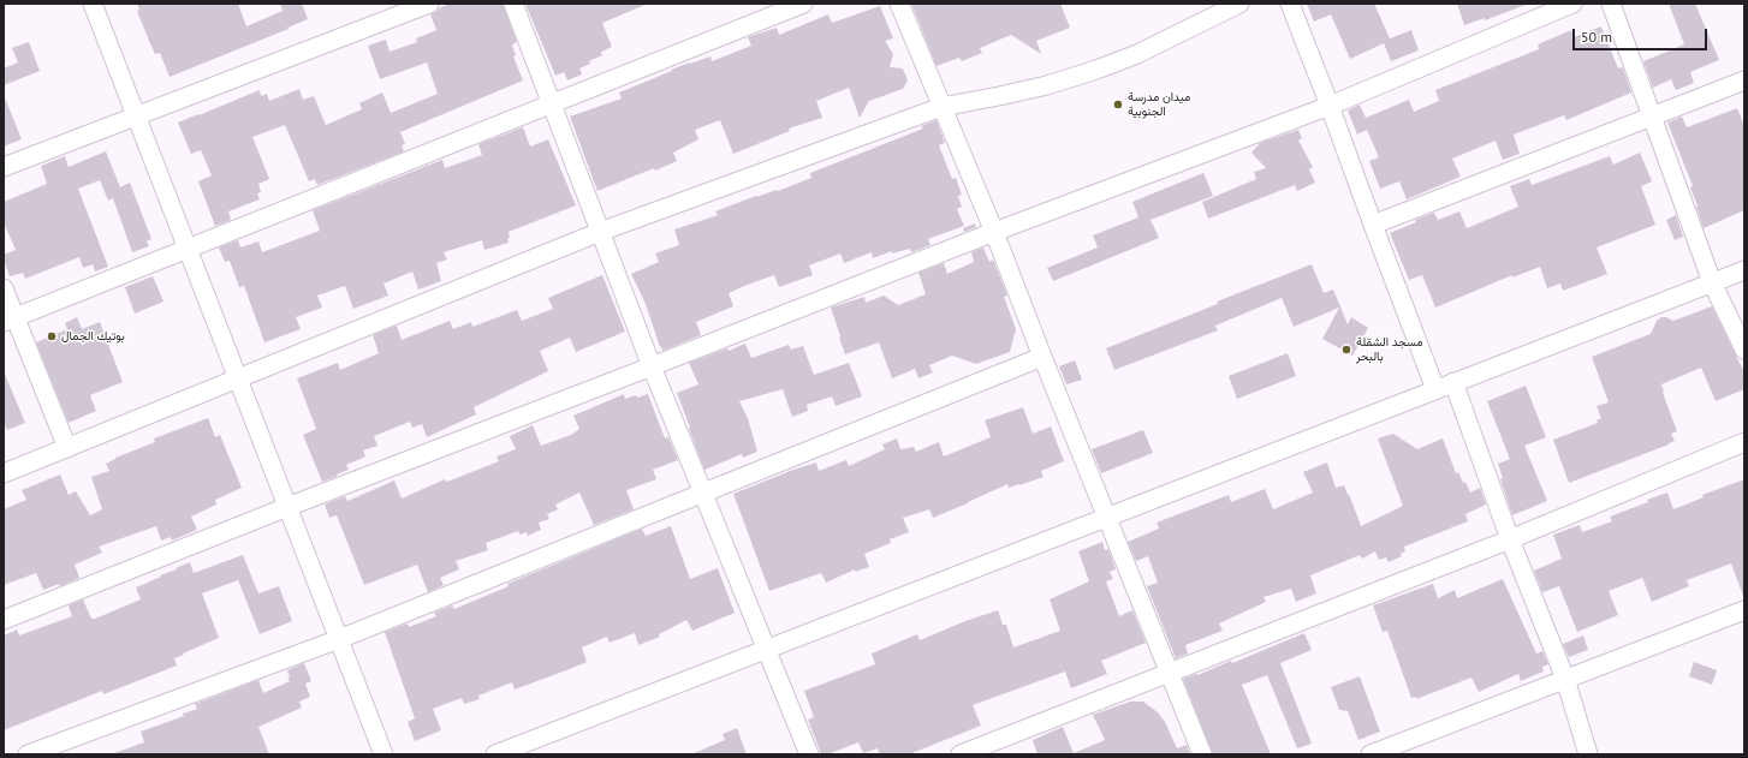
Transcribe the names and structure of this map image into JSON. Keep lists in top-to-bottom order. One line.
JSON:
{"places":["ميدان مدرسة الجنوبية","بوتيك الجمال","مسجد الشقلة بالبحر"],"scale_bar":"50 m"}
